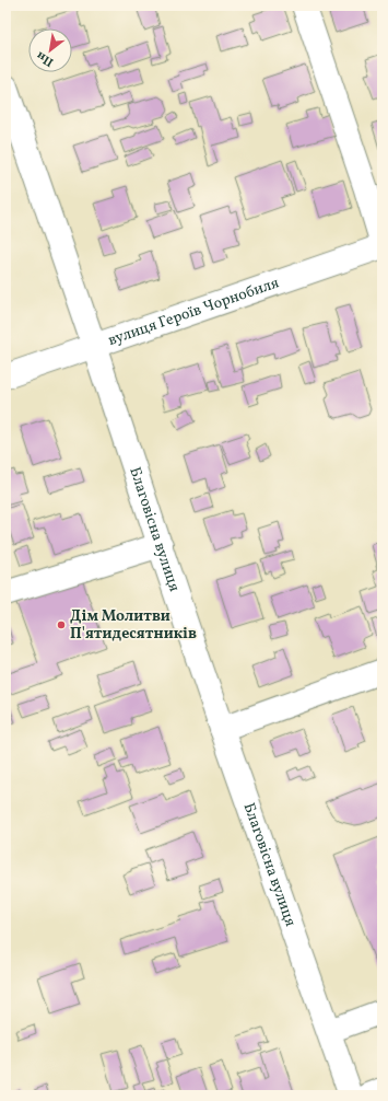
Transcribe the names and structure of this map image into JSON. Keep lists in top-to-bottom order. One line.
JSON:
{"streets":{"main road":["вулиця Героїв Чорнобиля","Благовісна вулиця"]},"crossings":[["вулиця Героїв Чорнобиля","Благовісна вулиця"]],"places":["Дім Молитви П'ятидесятників"],"north":"bottom left"}
